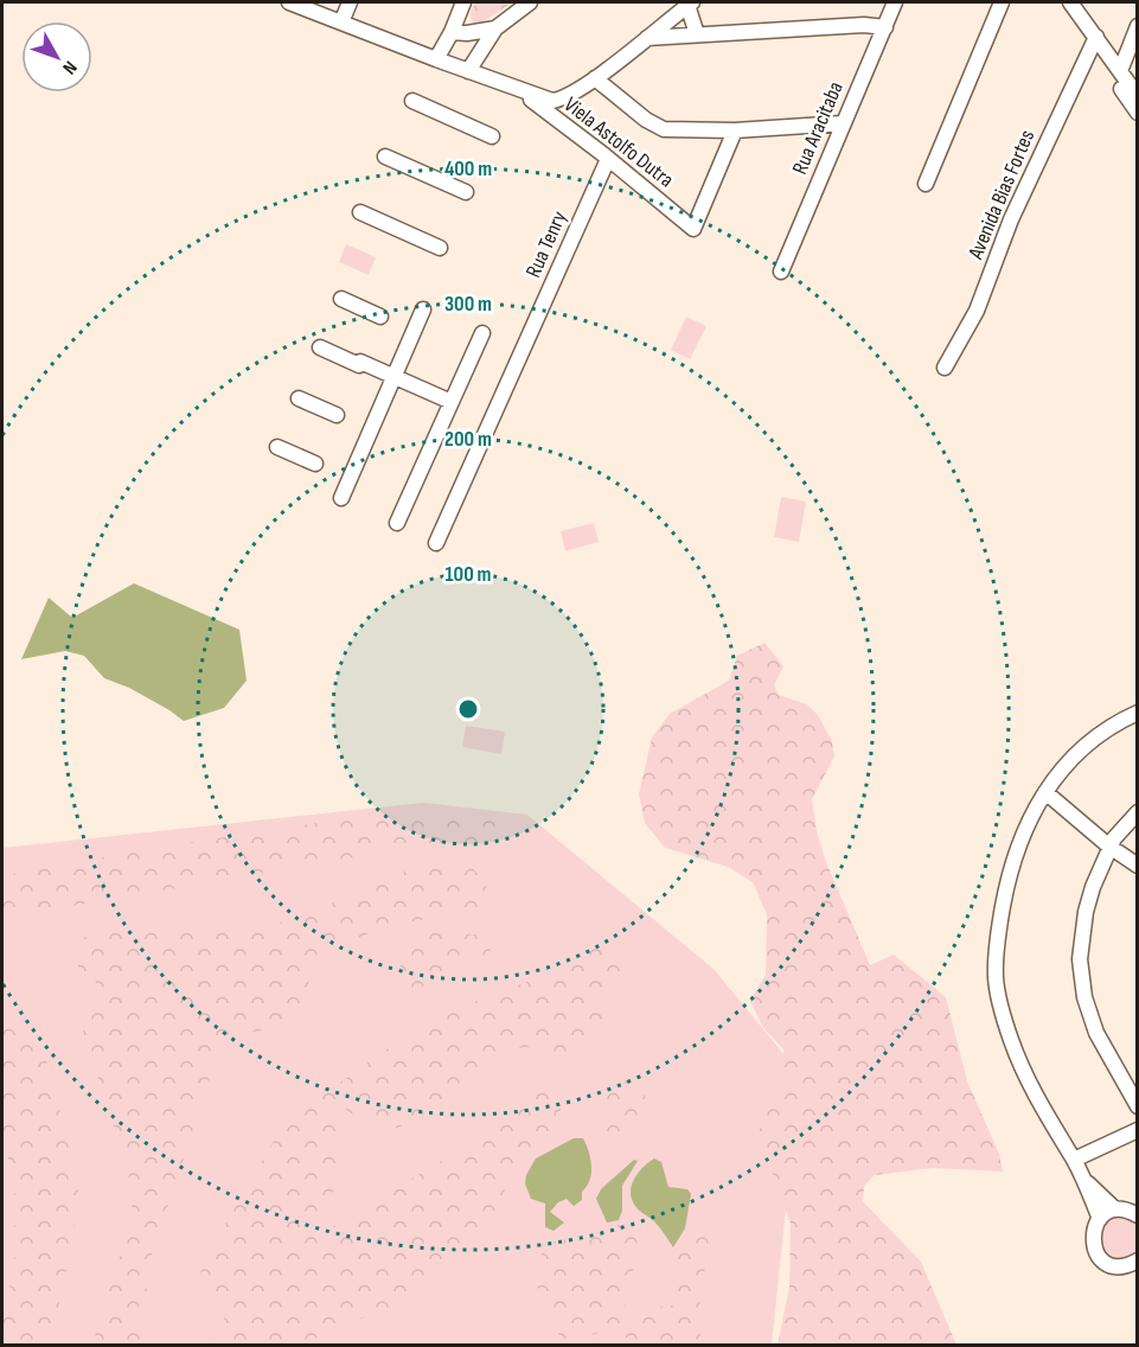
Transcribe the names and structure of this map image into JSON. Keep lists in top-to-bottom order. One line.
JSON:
{"streets":{"street":["Rua Aracitaba","Viela Astolfo Dutra","Avenida Bias Fortes","Rua Tenry"]},"crossings":[["Viela Astolfo Dutra","Rua Tenry"]],"north":"bottom right","rings":["400 m","300 m","200 m","100 m"]}
